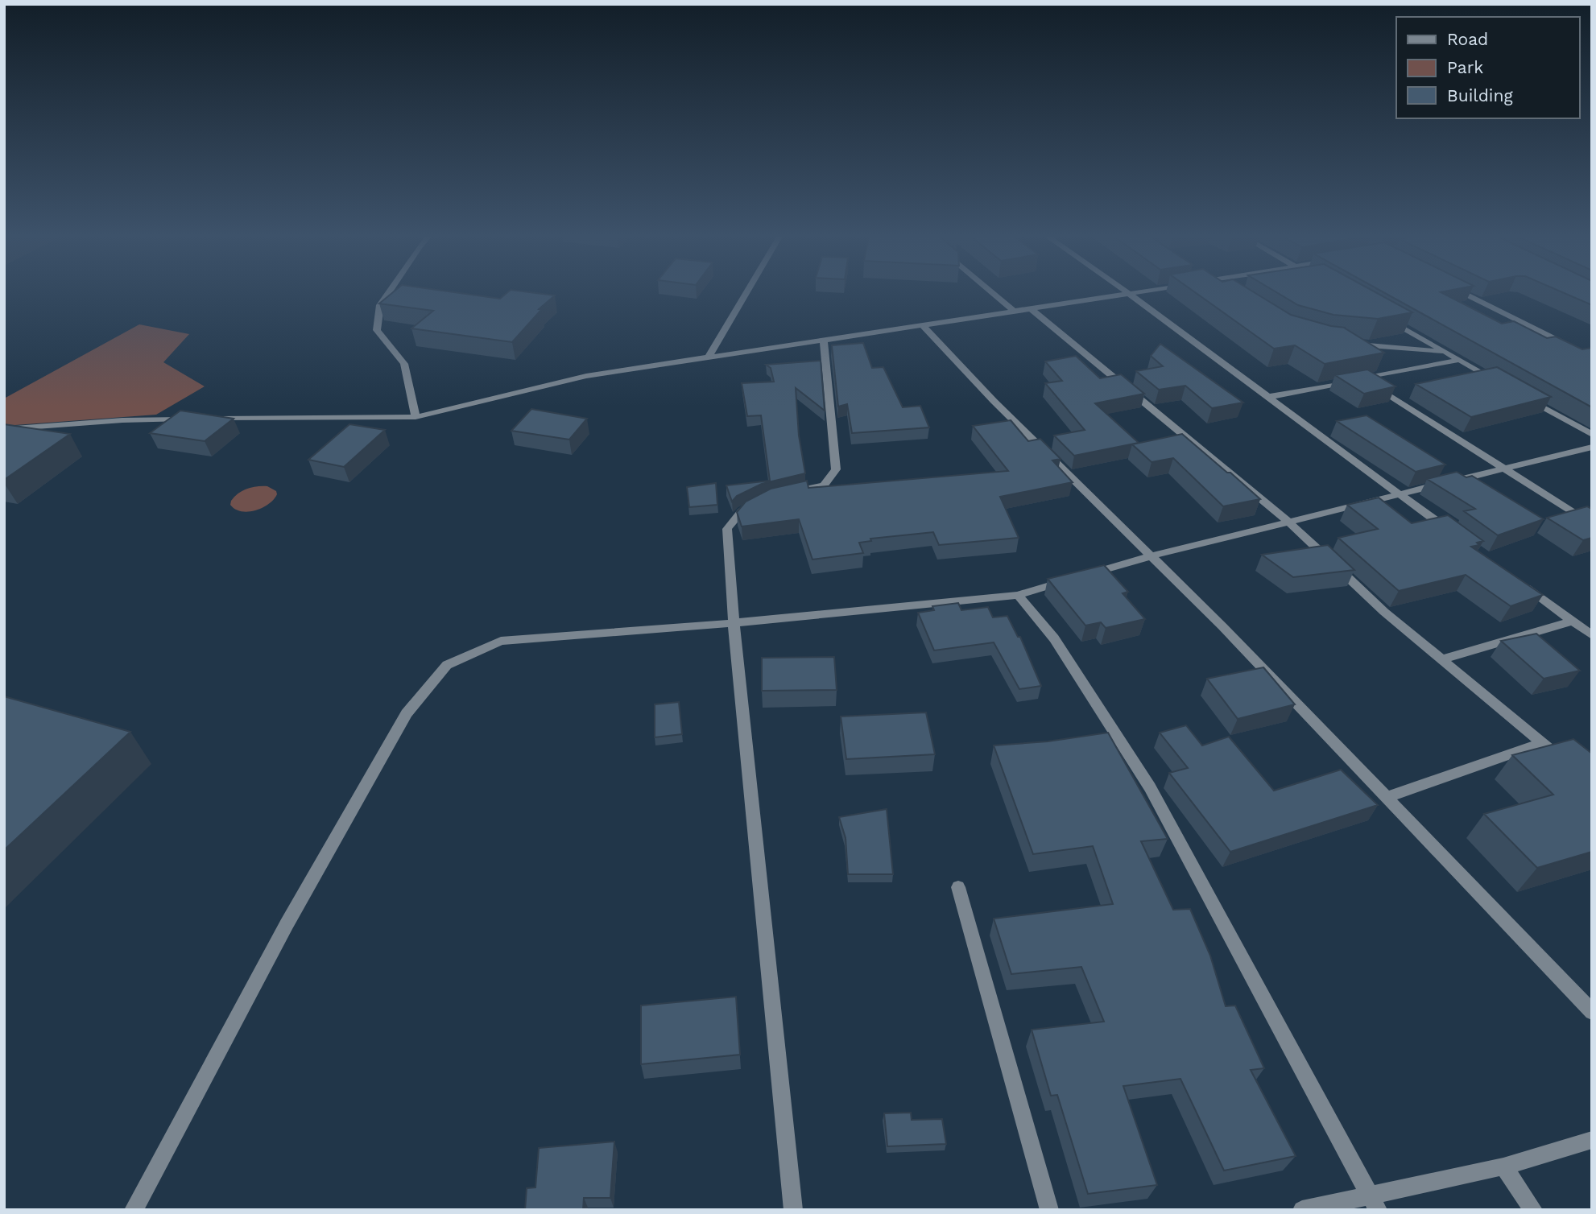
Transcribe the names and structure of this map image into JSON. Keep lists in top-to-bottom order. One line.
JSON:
{"legend":["Road","Park","Building"]}
